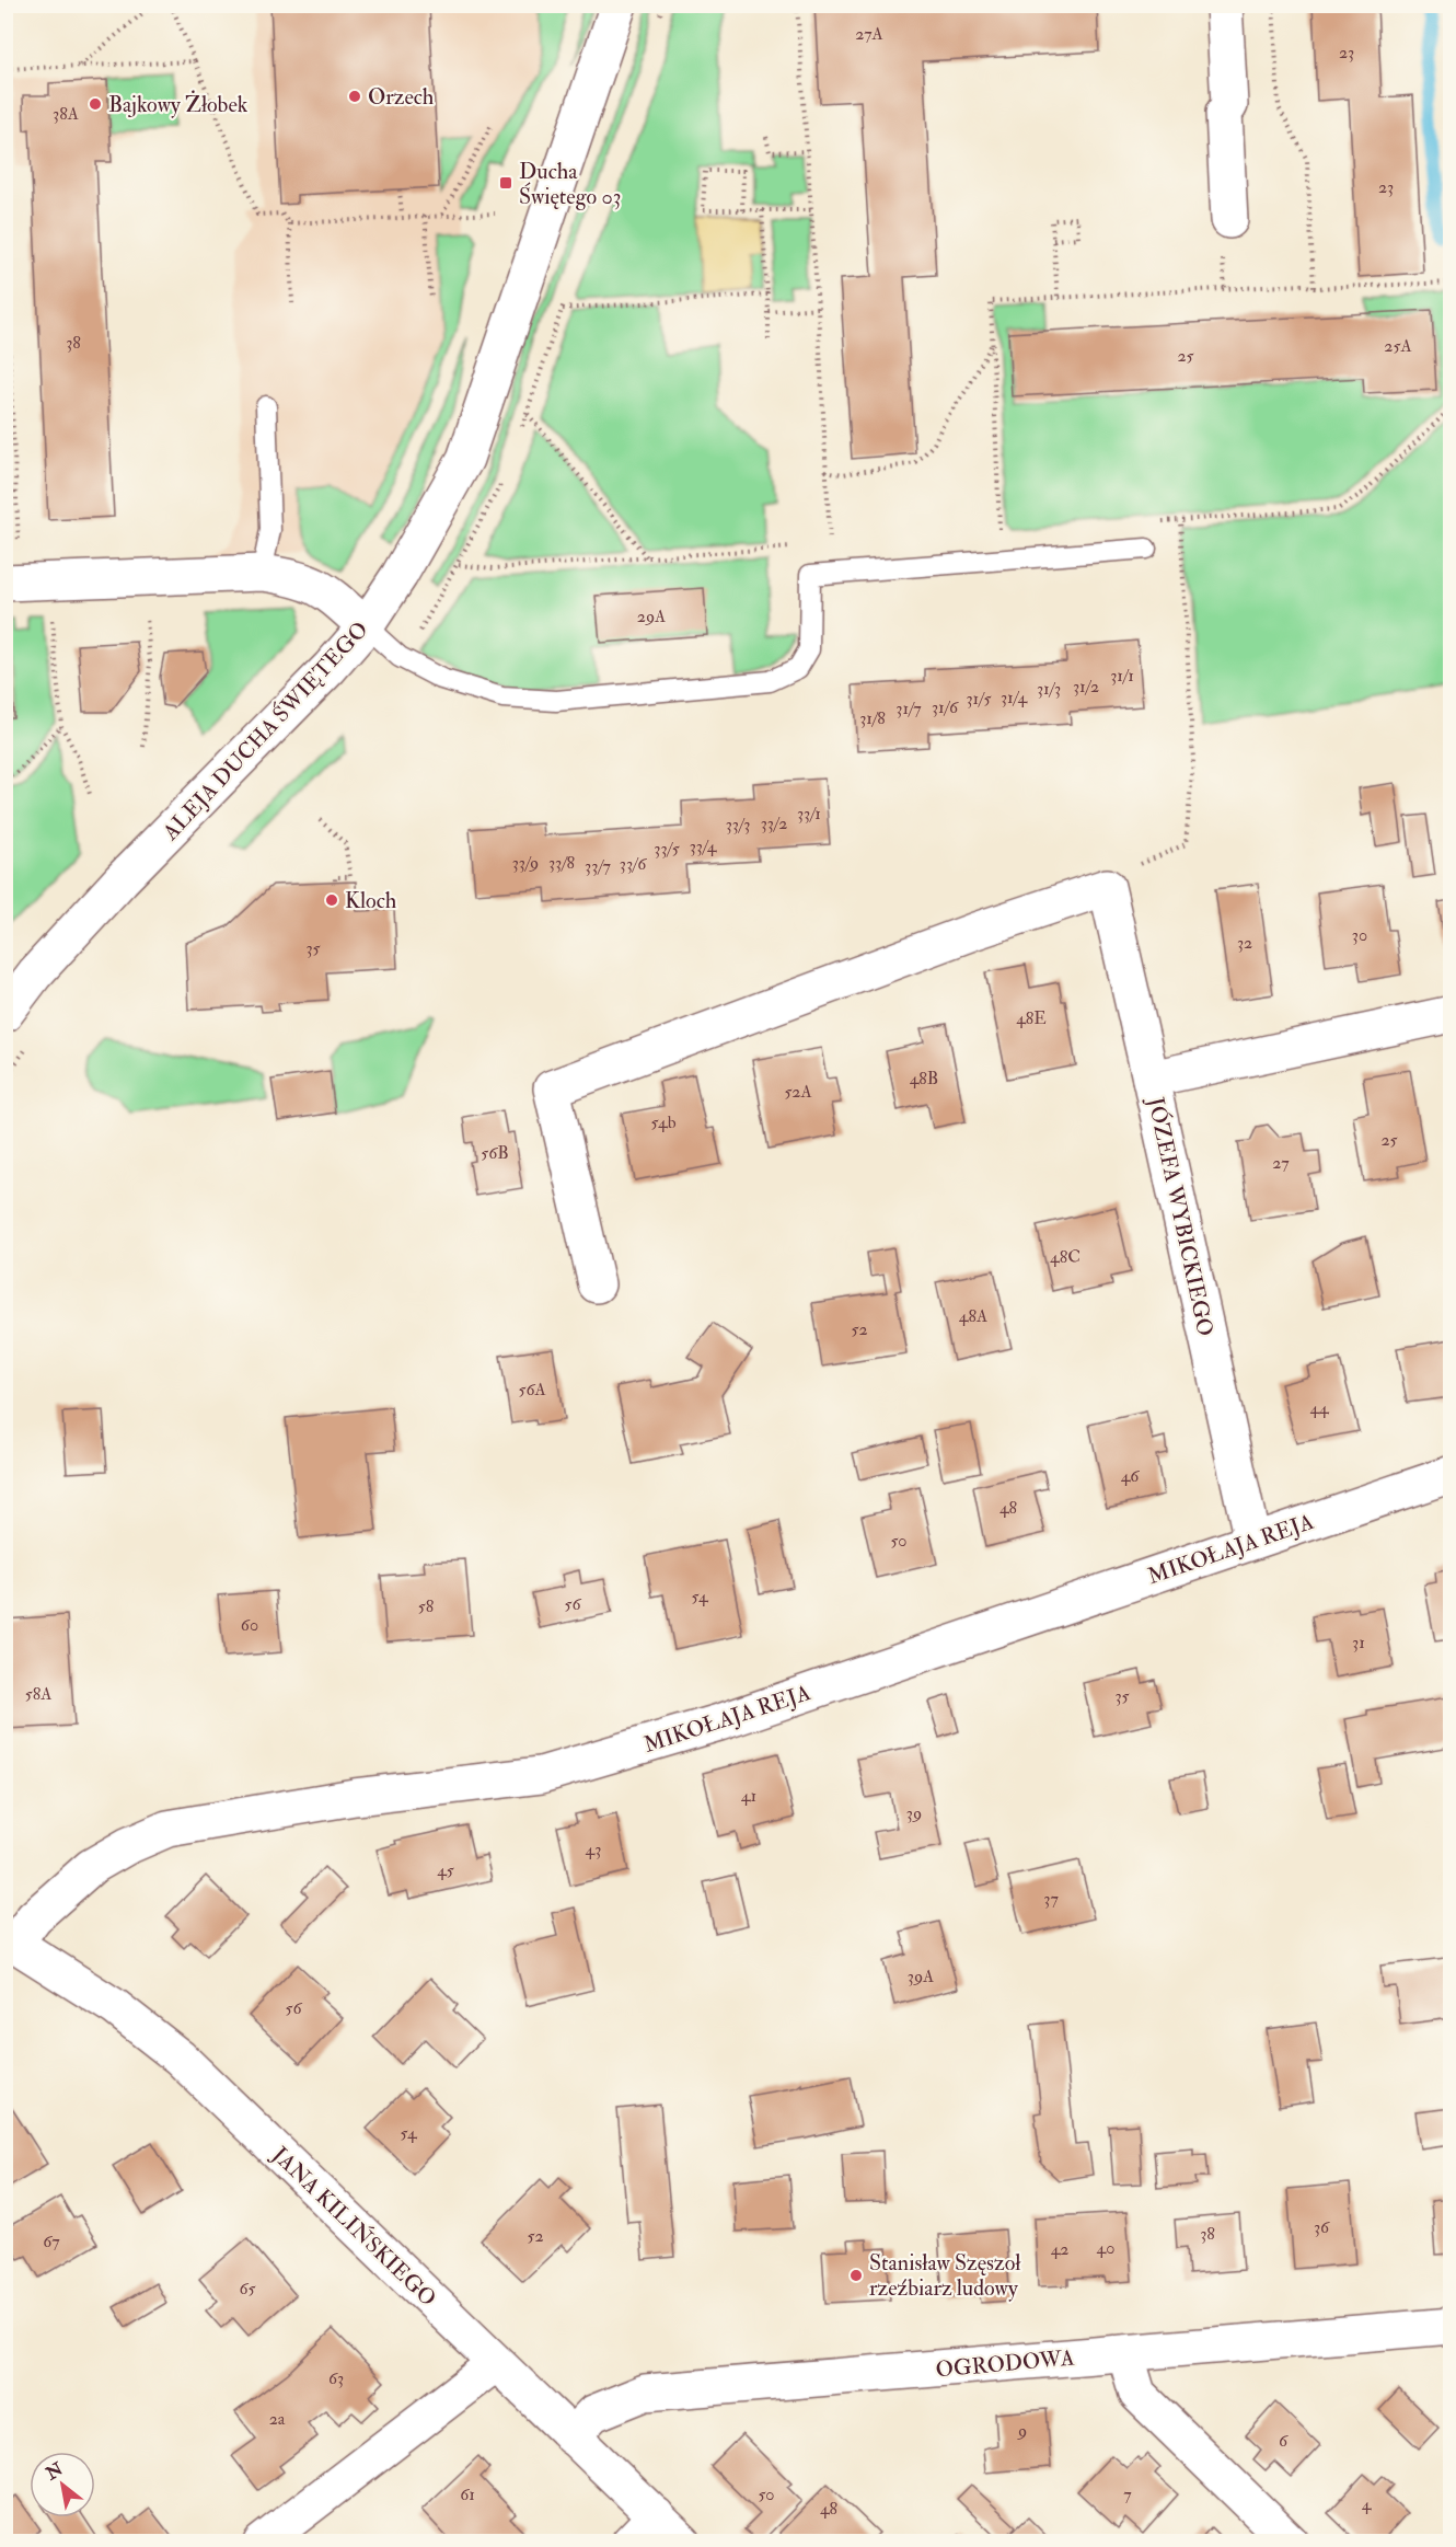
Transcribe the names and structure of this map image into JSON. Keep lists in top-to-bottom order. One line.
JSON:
{"streets":{"street":["ALEJA DUCHA ŚWIĘTEGO","JÓZEFA WYBICKIEGO","MIKOŁAJA REJA","JANA KILIŃSKIEGO","OGRODOWA"]},"crossings":[["JÓZEFA WYBICKIEGO","MIKOŁAJA REJA"],["MIKOŁAJA REJA","JANA KILIŃSKIEGO"],["JANA KILIŃSKIEGO","OGRODOWA"]],"places":{"other":["Orzech","Bajkowy Żłobek","Kloch","Stanisław Szęszoł rzeźbiarz ludowy"],"transit":["Ducha Świętego 03"]},"house_numbers":["27A","23","38A","23","38","25A","25","29A","31/1","31/2","31/3","31/4","31/5","31/6","31/7","31/8","33/1","33/2","33/3","33/4","33/5","33/9","33/8","33/6","33/7","30","32","35","48E","48B","52A","54b","25","56B","27","48C","48A","52","56A","44","46","48","50","54","56","58","60","31","58A","35","41","39","43","45","37","39A","56","54","36","38","52","67","40","42","65","63","2a","9","6","61","50","7","4","48"],"north":"top left"}
